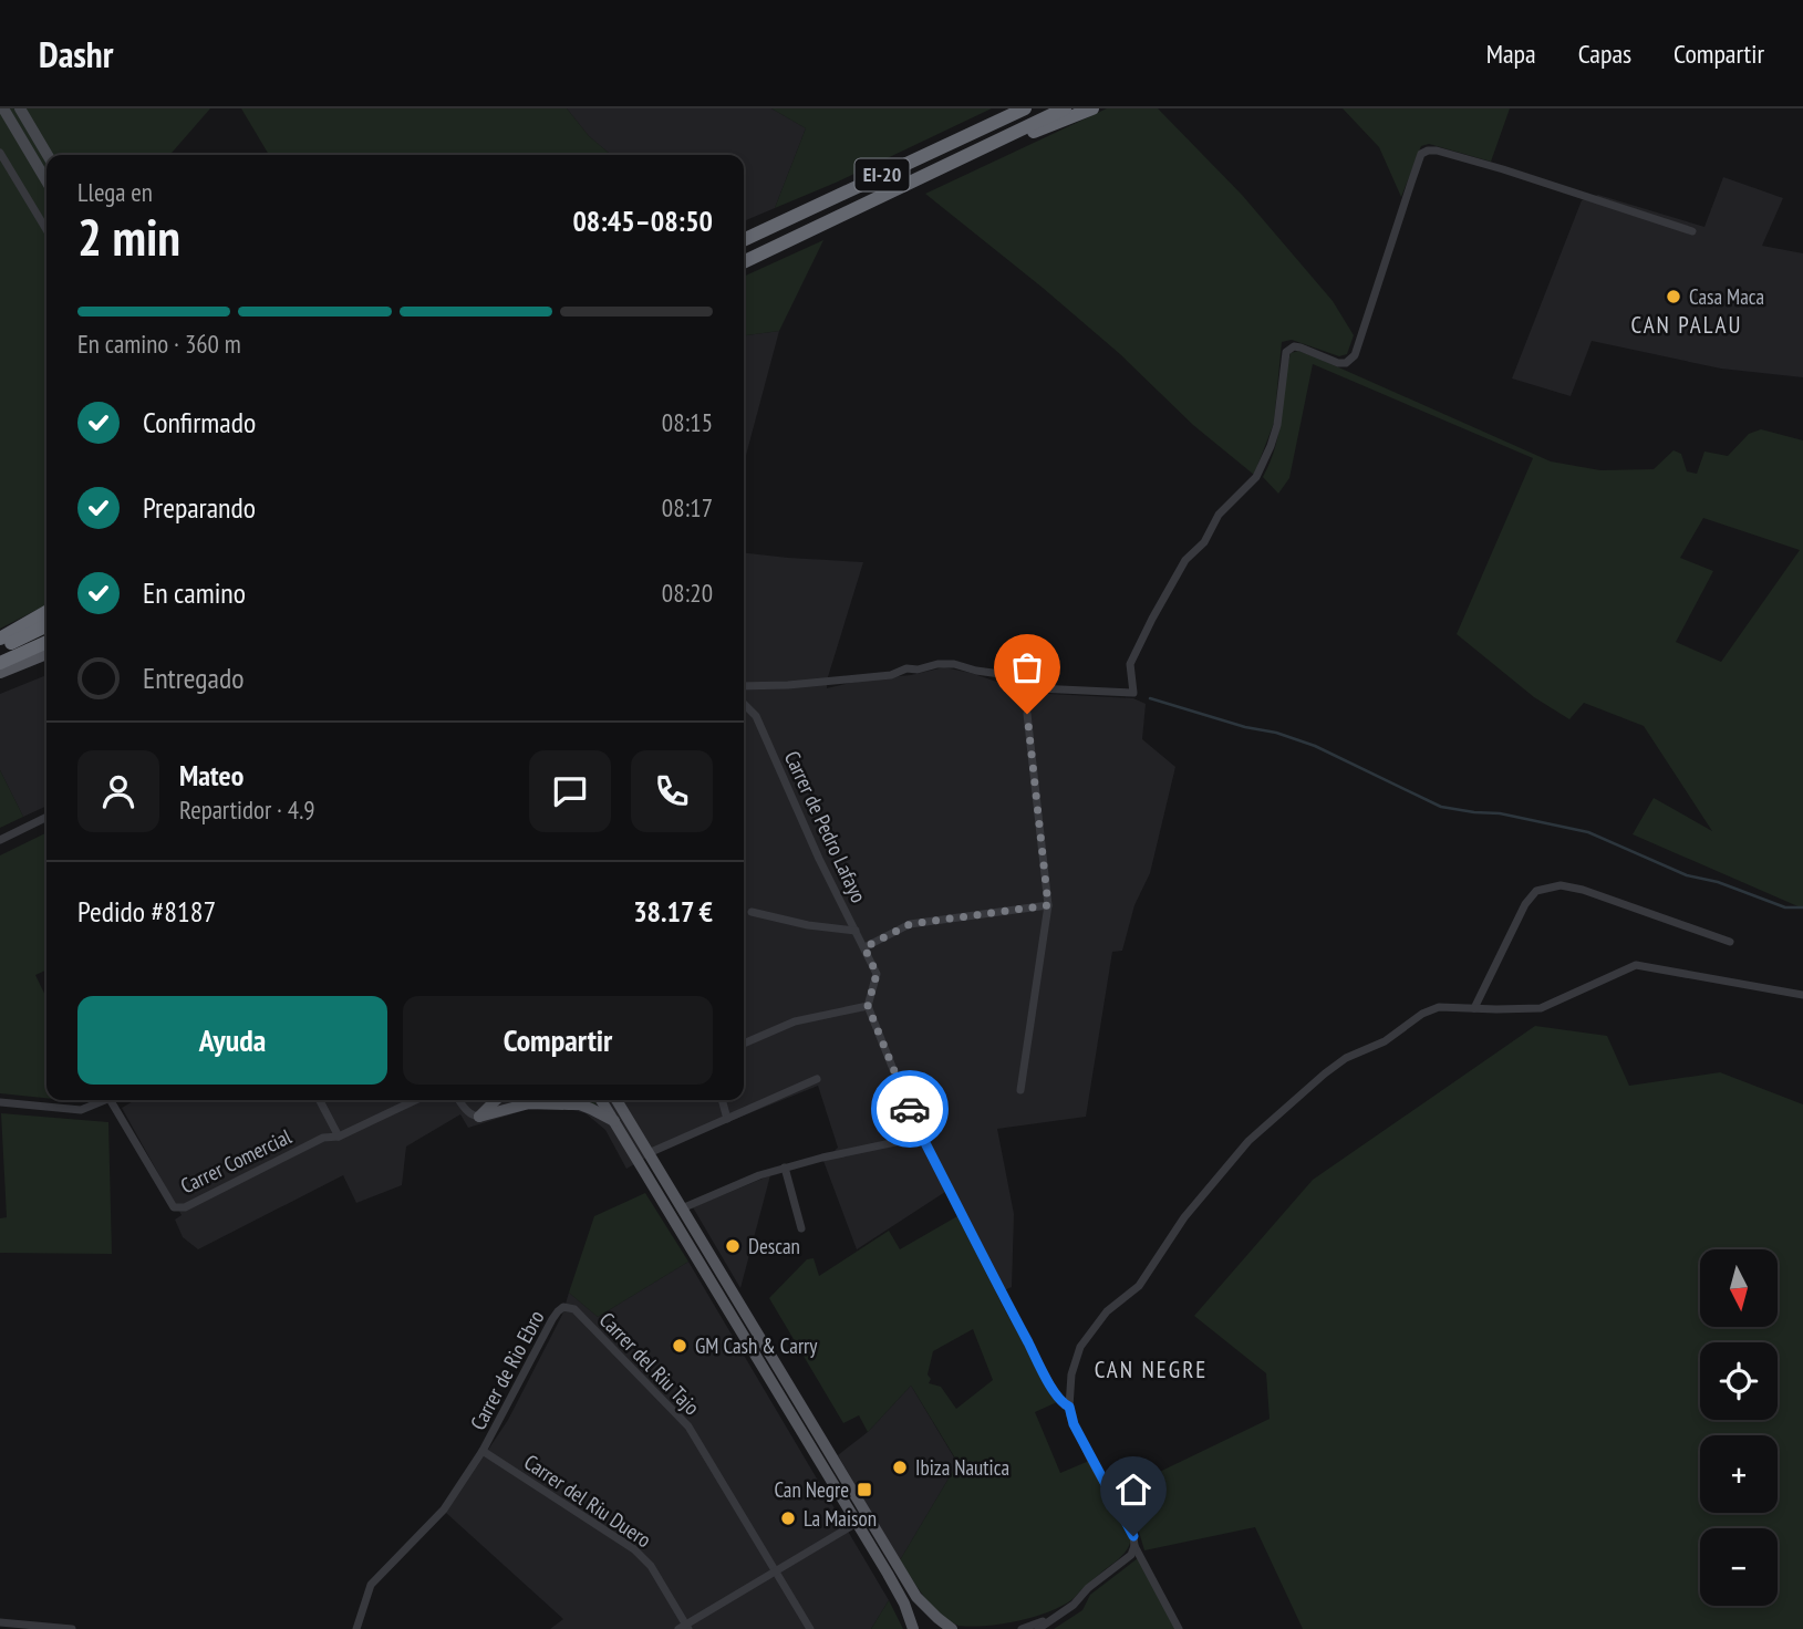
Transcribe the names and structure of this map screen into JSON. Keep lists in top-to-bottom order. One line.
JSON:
{"streets":{"highway":["EI-20"],"street":["Carrer de Pedro Lafayo","Carrer Comercial","Carrer del Riu Tajo","Carrer de Rio Ebro","Carrer del Riu Duero"]},"crossings":[["Carrer del Riu Tajo","Carrer de Rio Ebro"],["Carrer de Rio Ebro","Carrer del Riu Duero"]],"districts":["CAN PALAU","CAN NEGRE"],"places":{"other":["Casa Maca","Descan","GM Cash & Carry","Ibiza Nautica","La Maison"],"transit":["Can Negre"]},"north":"bottom","page":{"header":"Dashr","nav":["Mapa","Capas","Compartir"],"heading":["2 min","Llega en","08:45–08:50"],"panel":["Mateo","Repartidor · 4.9","Pedido #8187","38.17 €"],"bar":"En camino · 360 m","list":[["Confirmado","08:15"],["Preparando","08:17"],["En camino","08:20"],"Entregado"],"buttons":["Ayuda","Compartir"],"map_buttons":["+","−"]}}
